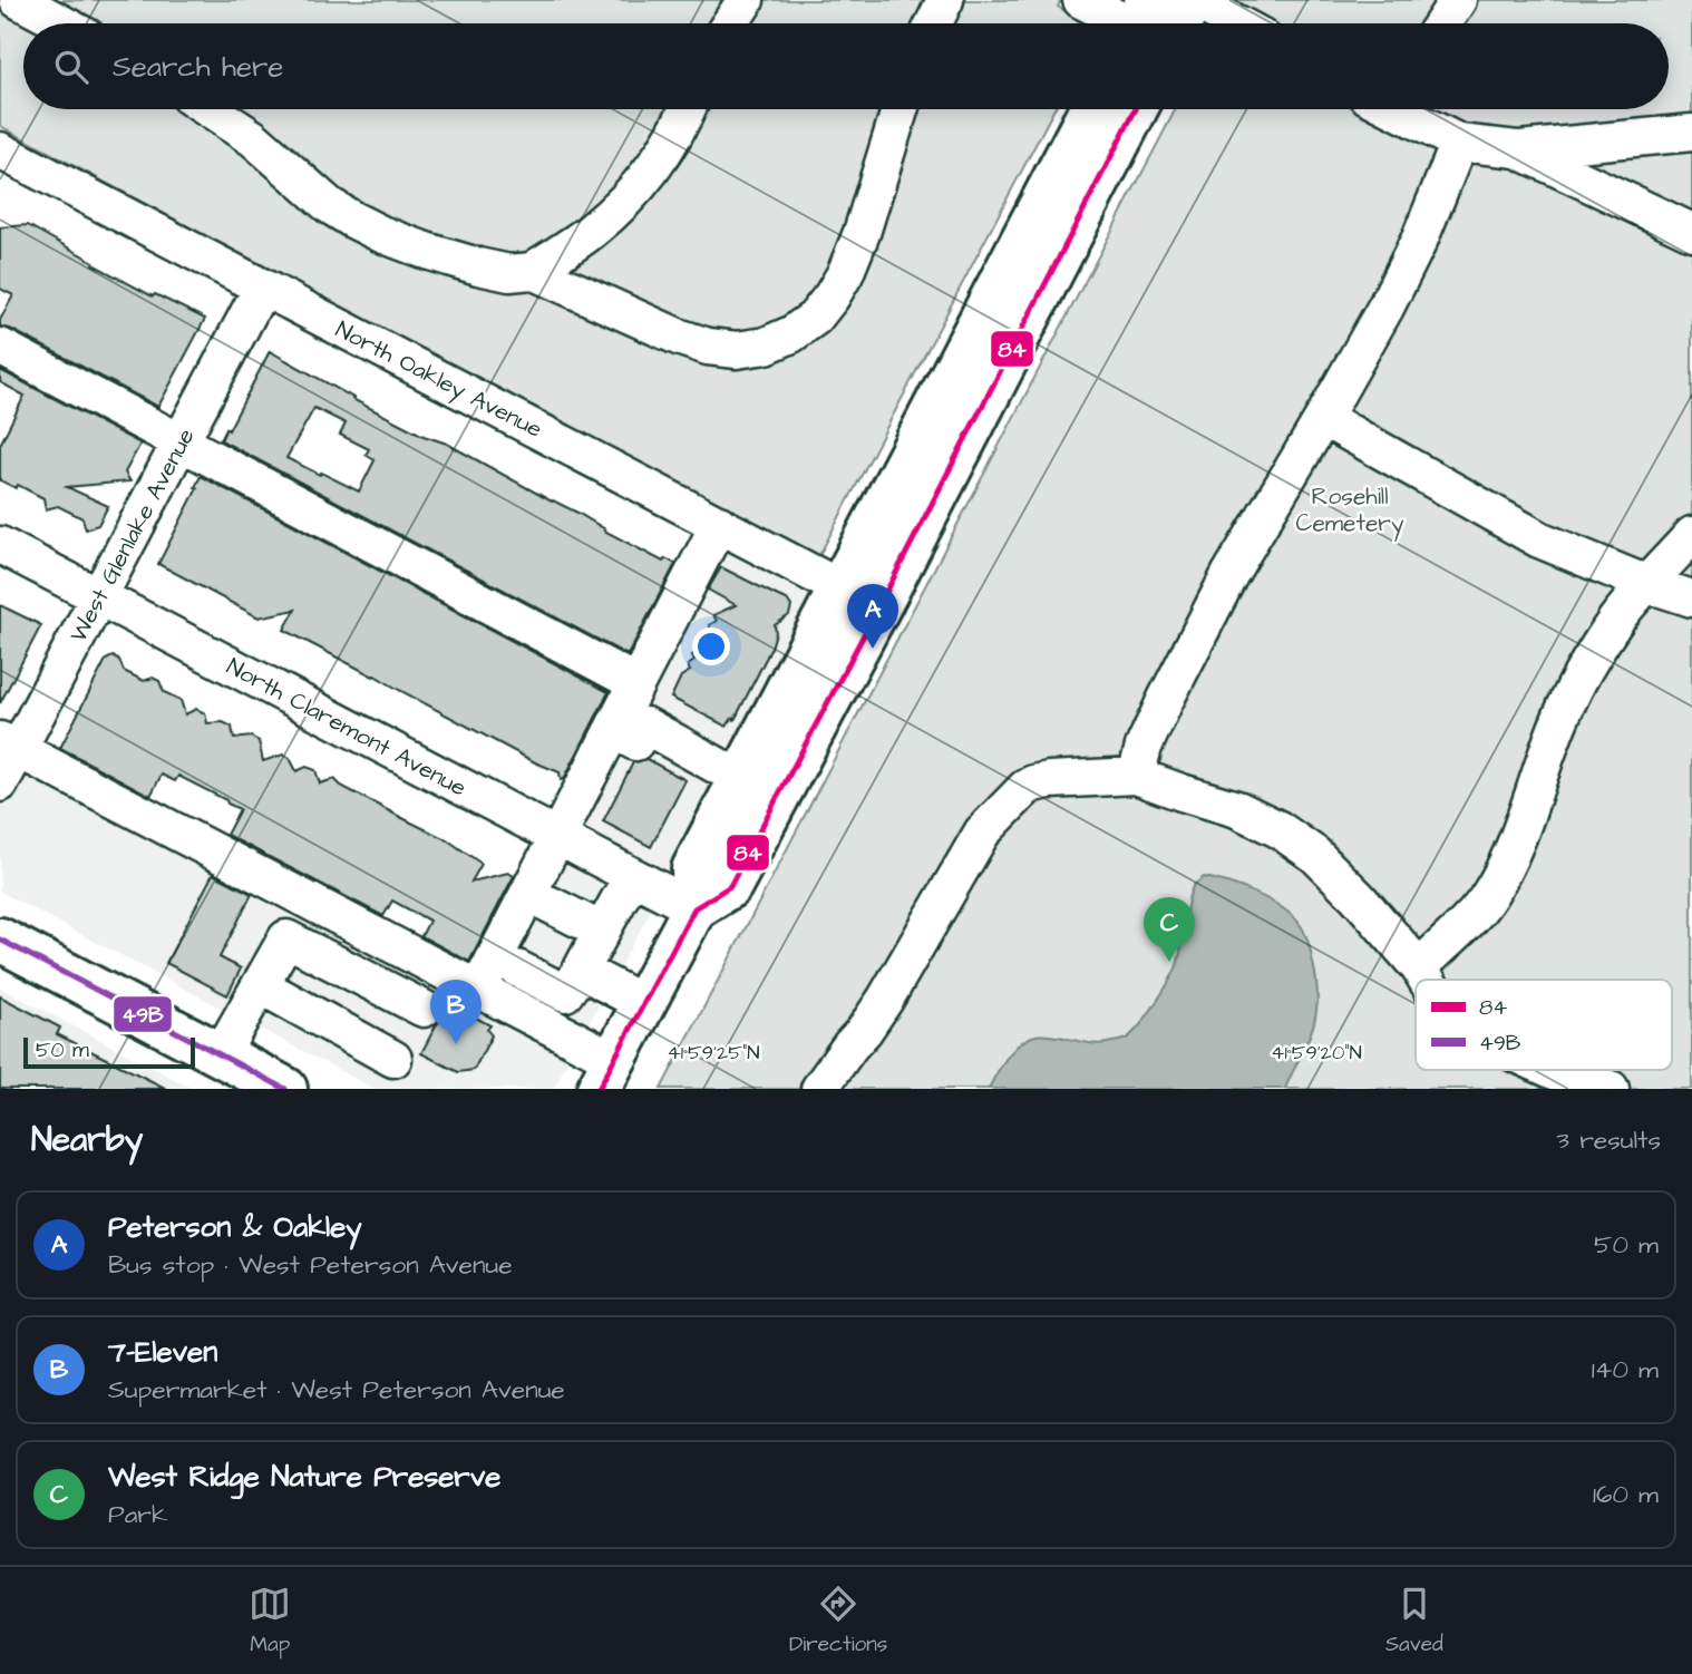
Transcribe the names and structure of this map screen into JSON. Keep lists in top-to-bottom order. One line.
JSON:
{"streets":{"street":["North Oakley Avenue","West Glenlake Avenue","North Claremont Avenue"]},"crossings":[["North Oakley Avenue","West Glenlake Avenue"],["West Glenlake Avenue","North Claremont Avenue"]],"parks":["Rosehill Cemetery"],"lines":["transit line 84","transit line 49B"],"legend":["84","49B"],"scale_bar":"50 m","page":{"search":"Search here","pins":["A","C","B"],"scale":"50 m","heading":["Nearby","3 results"],"list":[{"mark":"A","name":"Peterson & Oakley","note":"Bus stop · West Peterson Avenue","value":"50 m"},{"mark":"B","name":"7-Eleven","note":"Supermarket · West Peterson Avenue","value":"140 m"},{"mark":"C","name":"West Ridge Nature Preserve","note":"Park","value":"160 m"}],"nav":["Map","Directions","Saved"]},"coordinates":["41°59'25\"N","41°59'20\"N"]}
